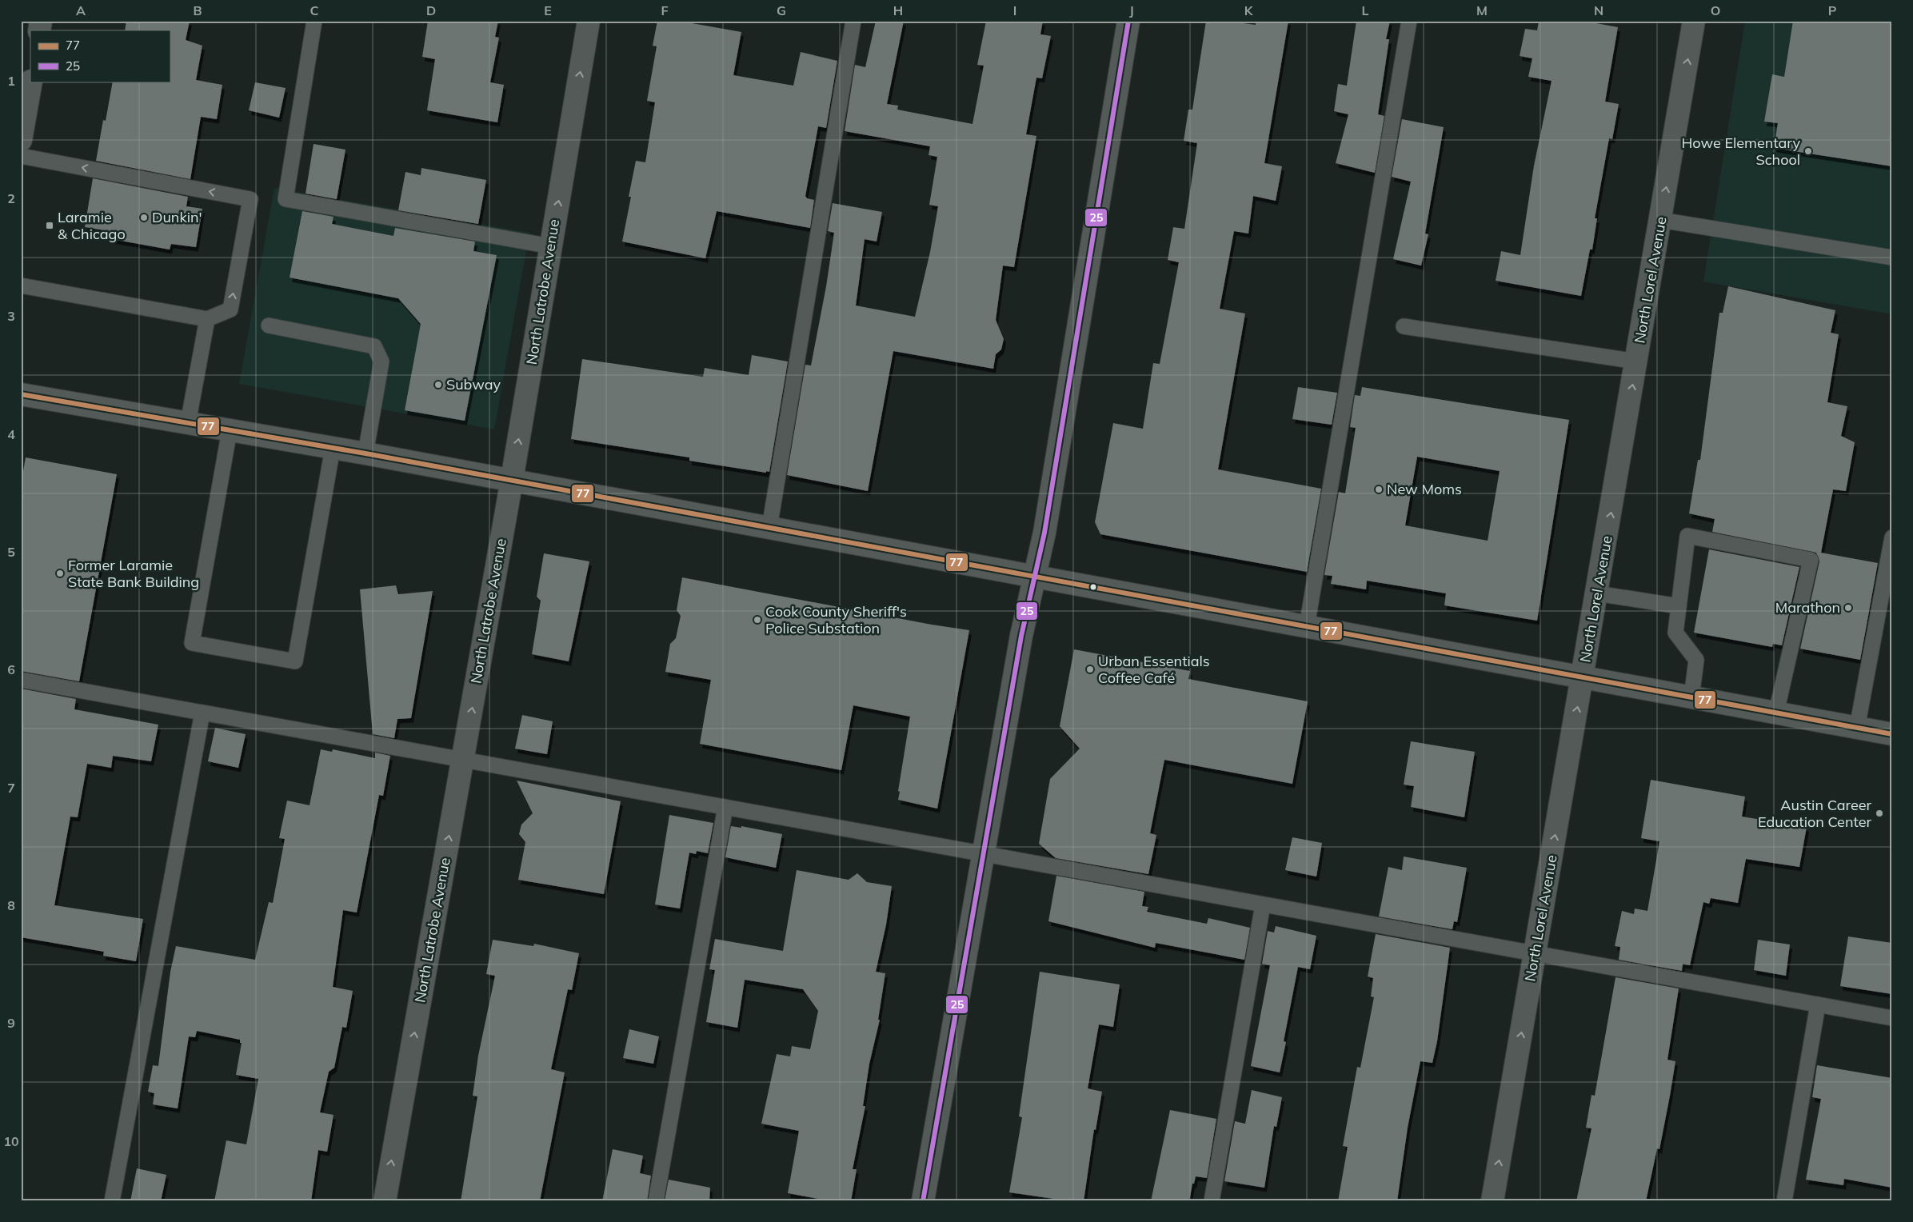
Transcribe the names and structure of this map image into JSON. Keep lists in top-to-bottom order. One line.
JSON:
{"streets":{"street":["North Lorel Avenue","North Latrobe Avenue"]},"one_way":["North Lorel Avenue","North Latrobe Avenue"],"places":{"other":["Howe Elementary School","Dunkin'","Subway","New Moms","Former Laramie State Bank Building","Marathon","Cook County Sheriff's Police Substation","Urban Essentials Coffee Café","Austin Career Education Center"],"transit":["Laramie & Chicago"]},"lines":["transit line 25","transit line 77"],"legend":["77","25"],"grid":{"columns":["A","B","C","D","E","F","G","H","I","J","K","L","M","N","O","P"],"rows":["1","2","3","4","5","6","7","8","9","10"]}}
